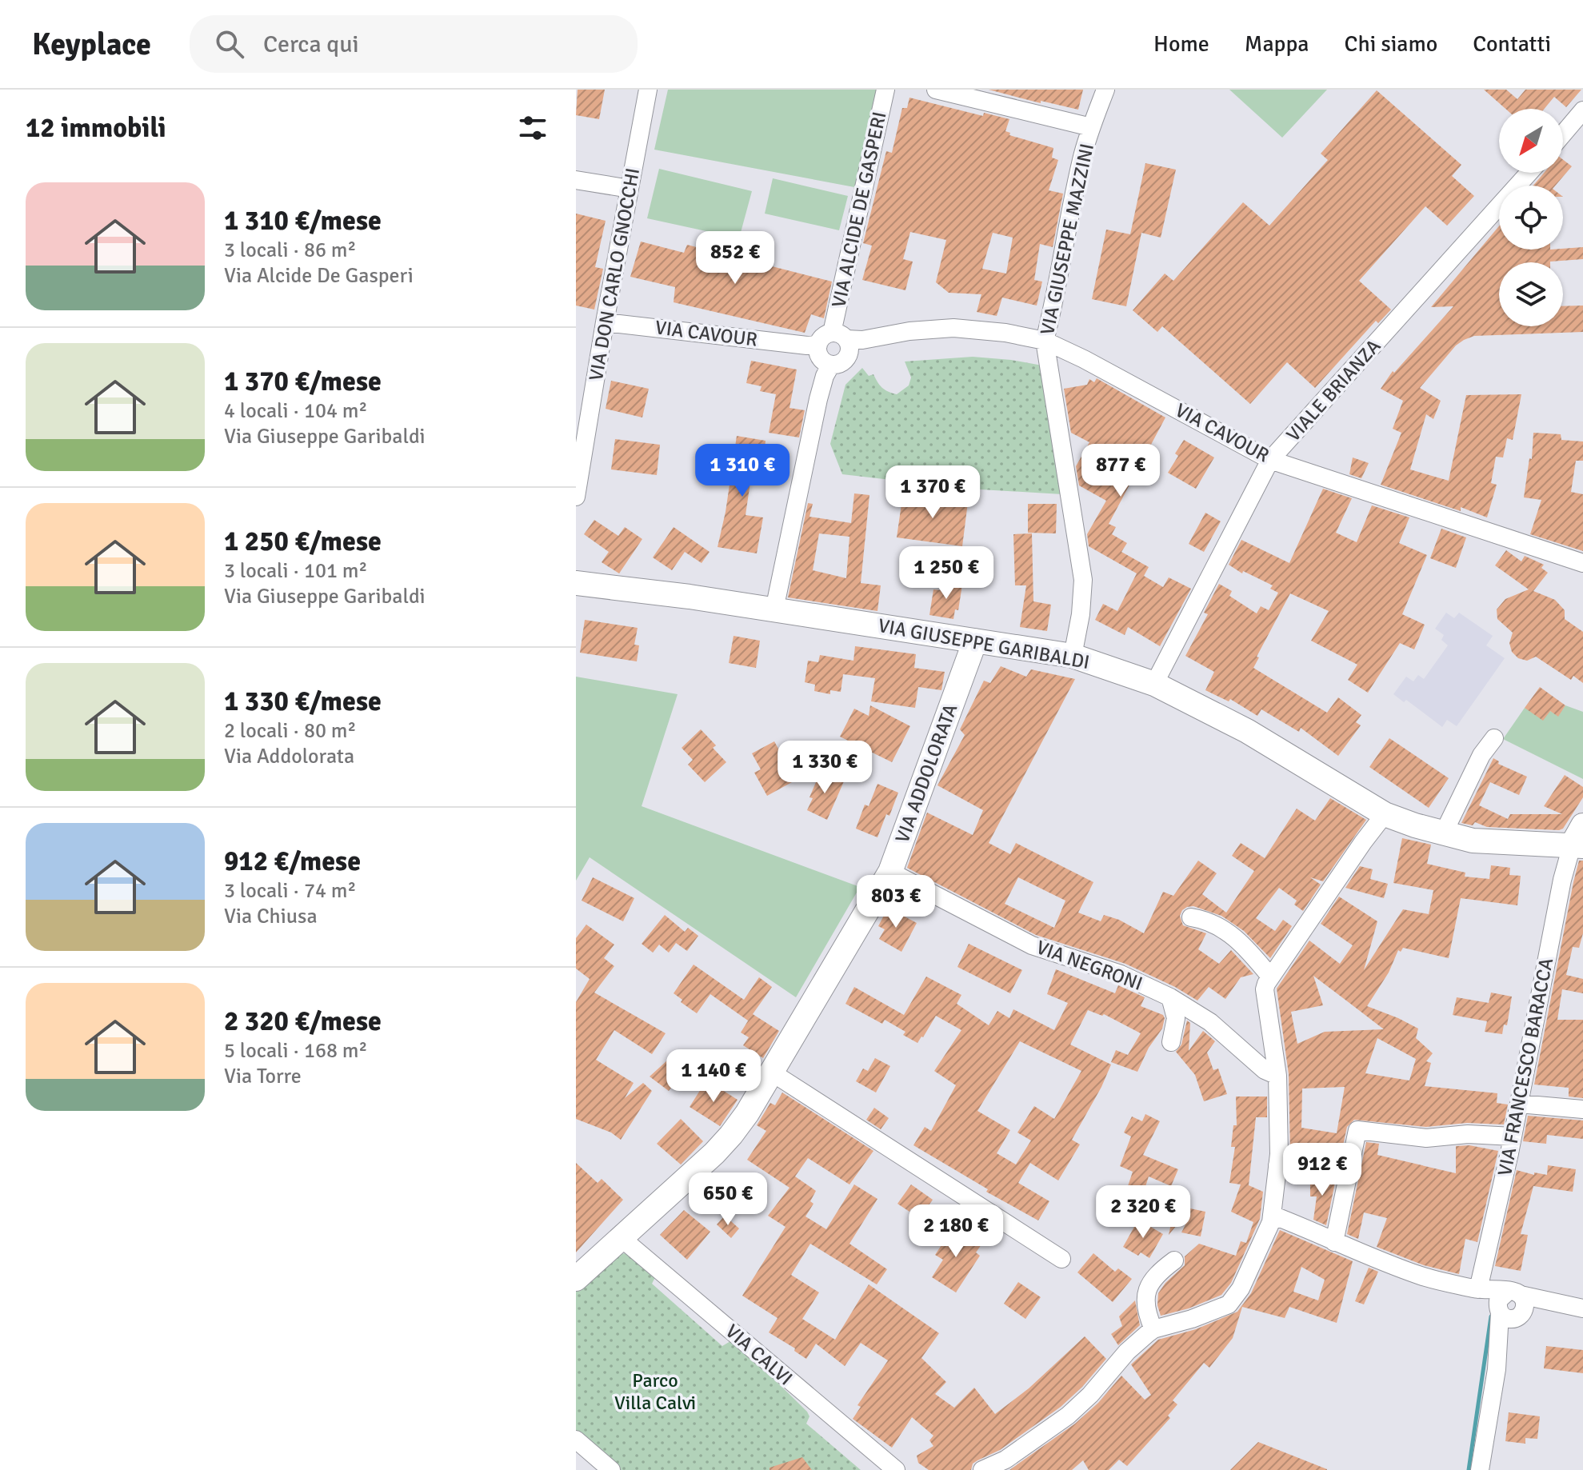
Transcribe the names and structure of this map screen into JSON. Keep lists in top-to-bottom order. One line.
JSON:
{"streets":{"street":["VIA ALCIDE DE GASPERI","VIA GIUSEPPE MAZZINI","VIA DON CARLO GNOCCHI","VIA CAVOUR","VIALE BRIANZA","VIA GIUSEPPE GARIBALDI","VIA ADDOLORATA","VIA NEGRONI","VIA FRANCESCO BARACCA","VIA CALVI"]},"crossings":[["VIA ALCIDE DE GASPERI","VIA CAVOUR"],["VIA GIUSEPPE MAZZINI","VIA CAVOUR"],["VIA GIUSEPPE MAZZINI","VIA GIUSEPPE GARIBALDI"],["VIA DON CARLO GNOCCHI","VIA CAVOUR"],["VIA CAVOUR","VIALE BRIANZA"],["VIALE BRIANZA","VIA GIUSEPPE GARIBALDI"],["VIA GIUSEPPE GARIBALDI","VIA ADDOLORATA"],["VIA GIUSEPPE GARIBALDI","VIA FRANCESCO BARACCA"],["VIA ADDOLORATA","VIA NEGRONI"],["VIA ADDOLORATA","VIA CALVI"]],"parks":["Parco Villa Calvi"],"north":"bottom left","page":{"header":"Keyplace","search":"Cerca qui","nav":["Home","Mappa","Chi siamo","Contatti"],"heading":"12 immobili","list":[{"name":"1 310 €/mese","note":"3 locali · 86 m² · Via Alcide De Gasperi"},{"name":"1 370 €/mese","note":"4 locali · 104 m² · Via Giuseppe Garibaldi"},{"name":"1 250 €/mese","note":"3 locali · 101 m² · Via Giuseppe Garibaldi"},{"name":"1 330 €/mese","note":"2 locali · 80 m² · Via Addolorata"},{"name":"912 €/mese","note":"3 locali · 74 m² · Via Chiusa"},{"name":"2 320 €/mese","note":"5 locali · 168 m² · Via Torre"}],"price":["852 €","1 310 €","877 €","1 370 €","1 250 €","1 330 €","803 €","1 140 €","912 €","650 €","2 320 €","2 180 €"]}}
